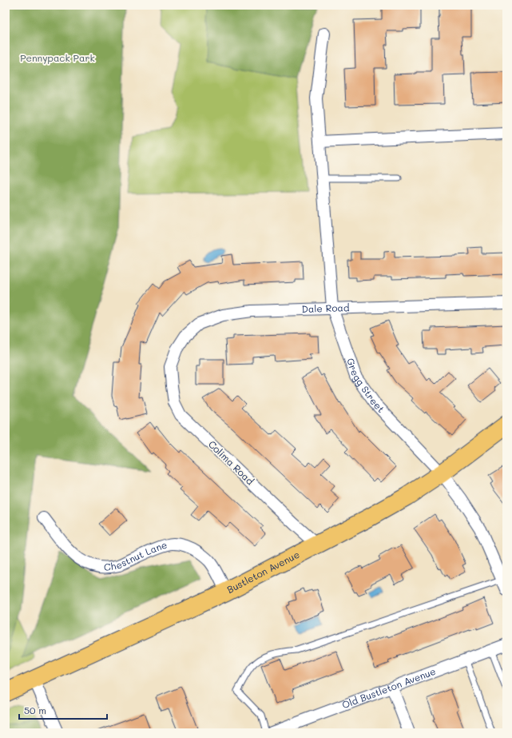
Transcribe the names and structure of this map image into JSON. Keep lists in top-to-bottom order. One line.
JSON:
{"streets":{"main road":["Bustleton Avenue"],"street":["Dale Road","Gregg Street","Colima Road","Chestnut Lane","Old Bustleton Avenue"]},"crossings":[["Dale Road","Gregg Street"],["Dale Road","Colima Road"],["Gregg Street","Bustleton Avenue"],["Colima Road","Bustleton Avenue"],["Chestnut Lane","Bustleton Avenue"]],"parks":["Pennypack Park"],"scale_bar":"50 m"}
